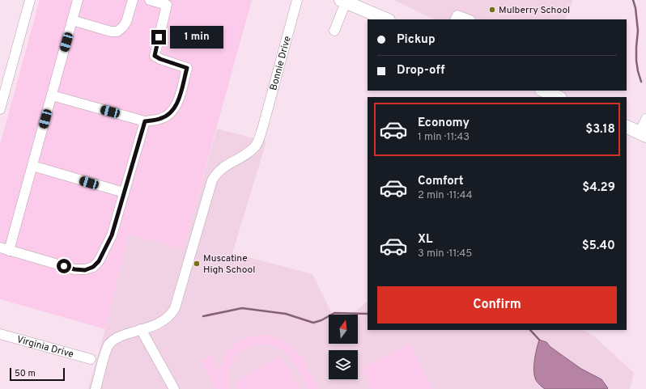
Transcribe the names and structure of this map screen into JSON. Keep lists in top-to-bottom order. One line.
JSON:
{"streets":{"street":["Bonnie Drive","Virginia Drive"]},"places":["Mulberry School","Muscatine High School"],"scale_bar":"50 m","north":"top","page":{"banner":["Pickup","Drop-off"],"bubble":"1 min","list":[{"name":"Economy","note":"1 min · 11:43","value":"$3.18"},{"name":"Comfort","note":"2 min · 11:44","value":"$4.29"},{"name":"XL","note":"3 min · 11:45","value":"$5.40"}],"buttons":"Confirm","scale":"50 m"}}
